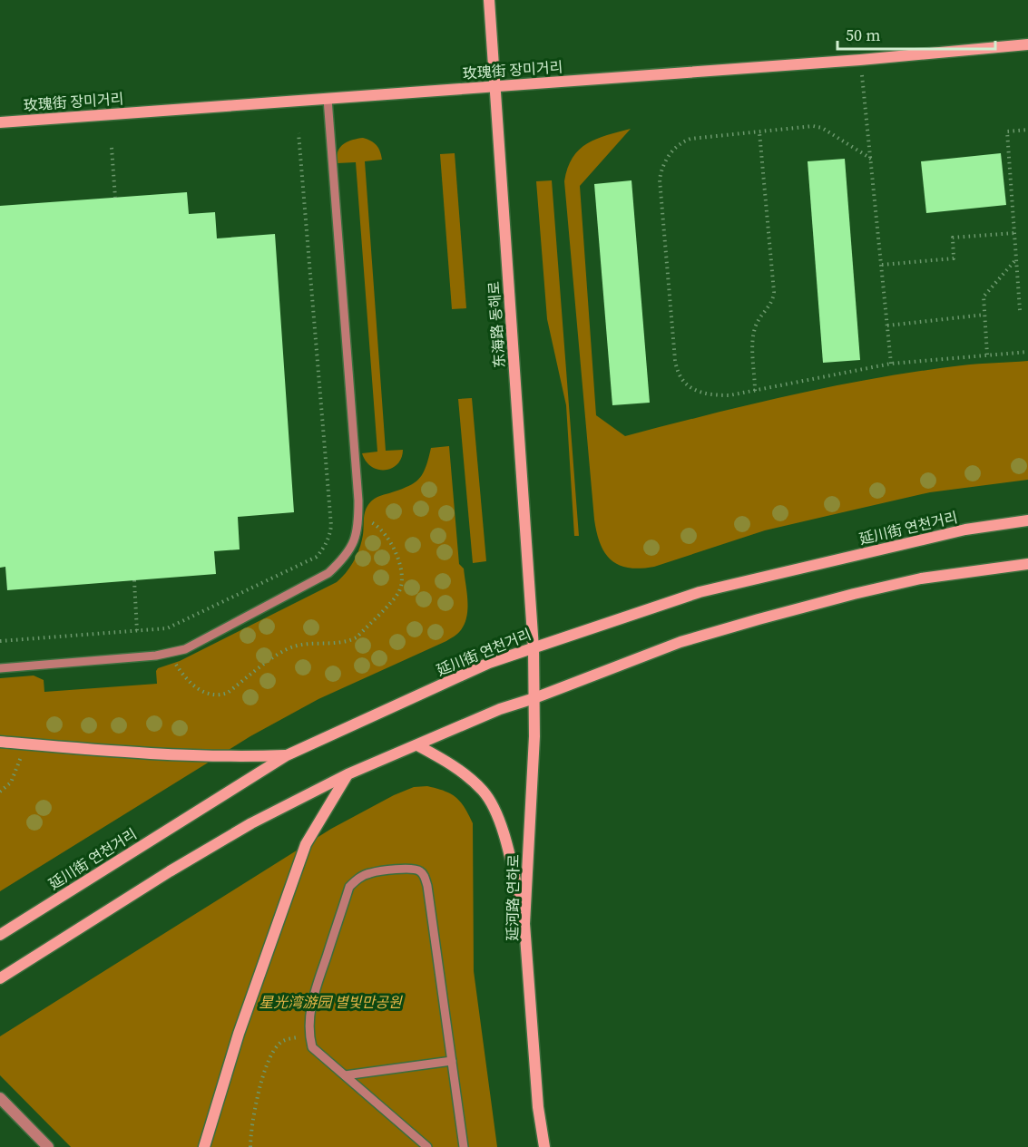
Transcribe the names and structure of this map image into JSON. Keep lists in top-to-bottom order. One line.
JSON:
{"streets":{"main road":["玫瑰街 장미거리","东海路 동해로","延川街 연천거리","延河路 연하로"]},"crossings":[["玫瑰街 장미거리","东海路 동해로"],["东海路 동해로","延川街 연천거리"],["东海路 동해로","延河路 연하로"],["延川街 연천거리","延河路 연하로"]],"parks":["星光湾游园 별빛만공원"],"scale_bar":"50 m"}
